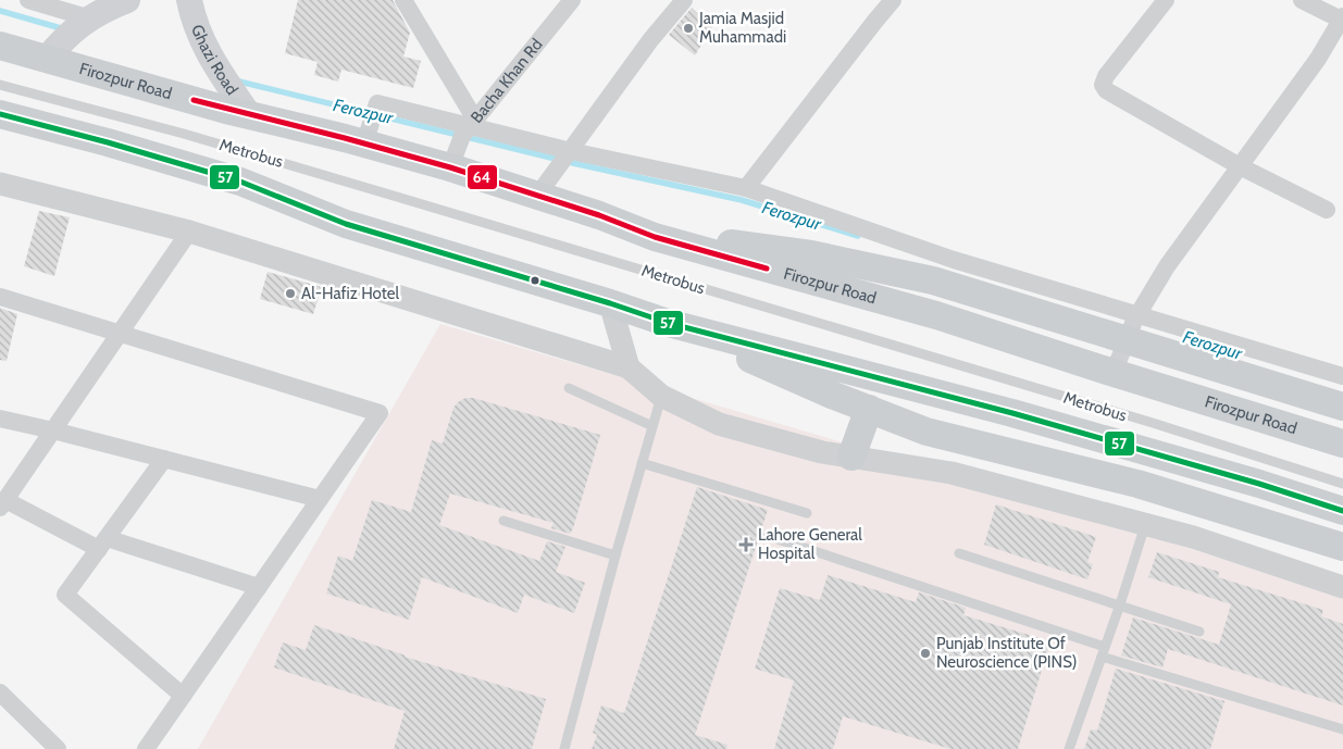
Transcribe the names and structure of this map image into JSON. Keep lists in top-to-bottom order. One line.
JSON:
{"streets":{"main road":["Ghazi Road","Firozpur Road"],"street":["Bacha Khan Rd"],"lane":["Metrobus"]},"crossings":[["Ghazi Road","Firozpur Road"],["Bacha Khan Rd","Firozpur Road"]],"water":["Ferozpur"],"places":{"other":["Jamia Masjid Muhammadi","Al-Hafiz Hotel","Punjab Institute Of Neuroscience (PINS)"],"health":["Lahore General Hospital"]},"lines":["transit line 64","transit line 57"]}
